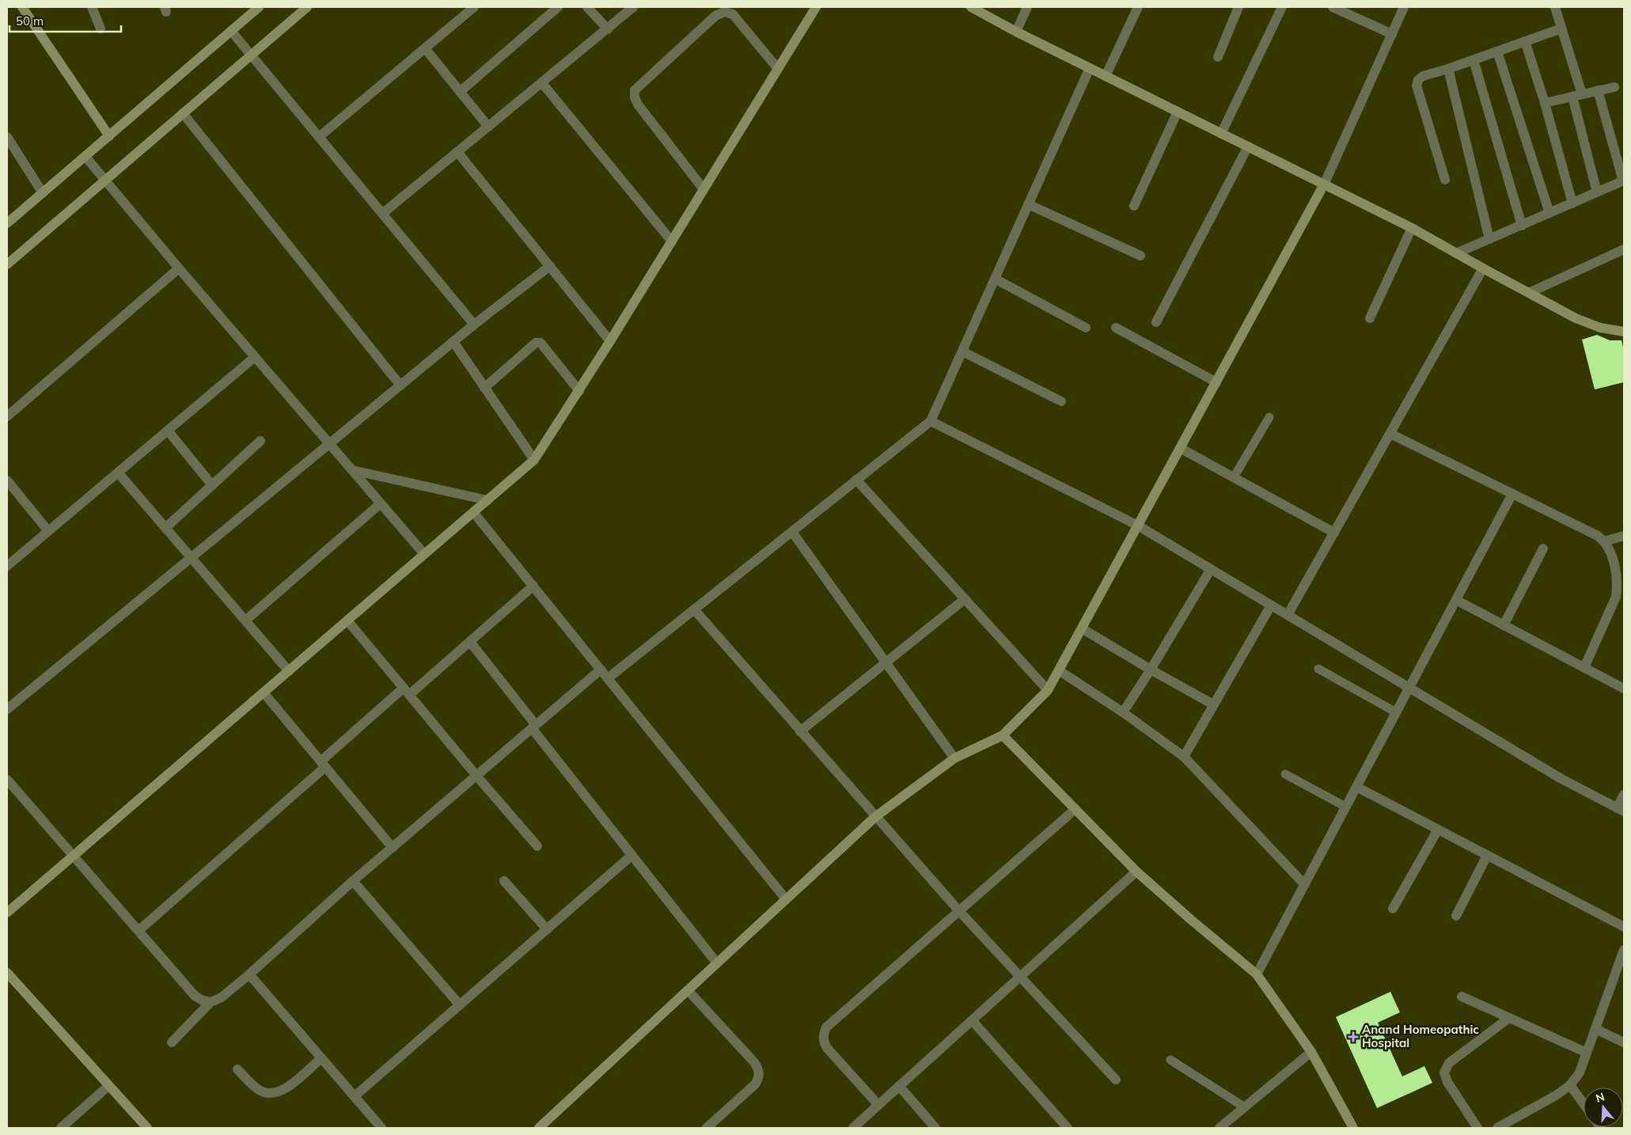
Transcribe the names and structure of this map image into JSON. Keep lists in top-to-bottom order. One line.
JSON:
{"places":{"health":["Anand Homeopathic Hospital"]},"scale_bar":"50 m","north":"top"}
